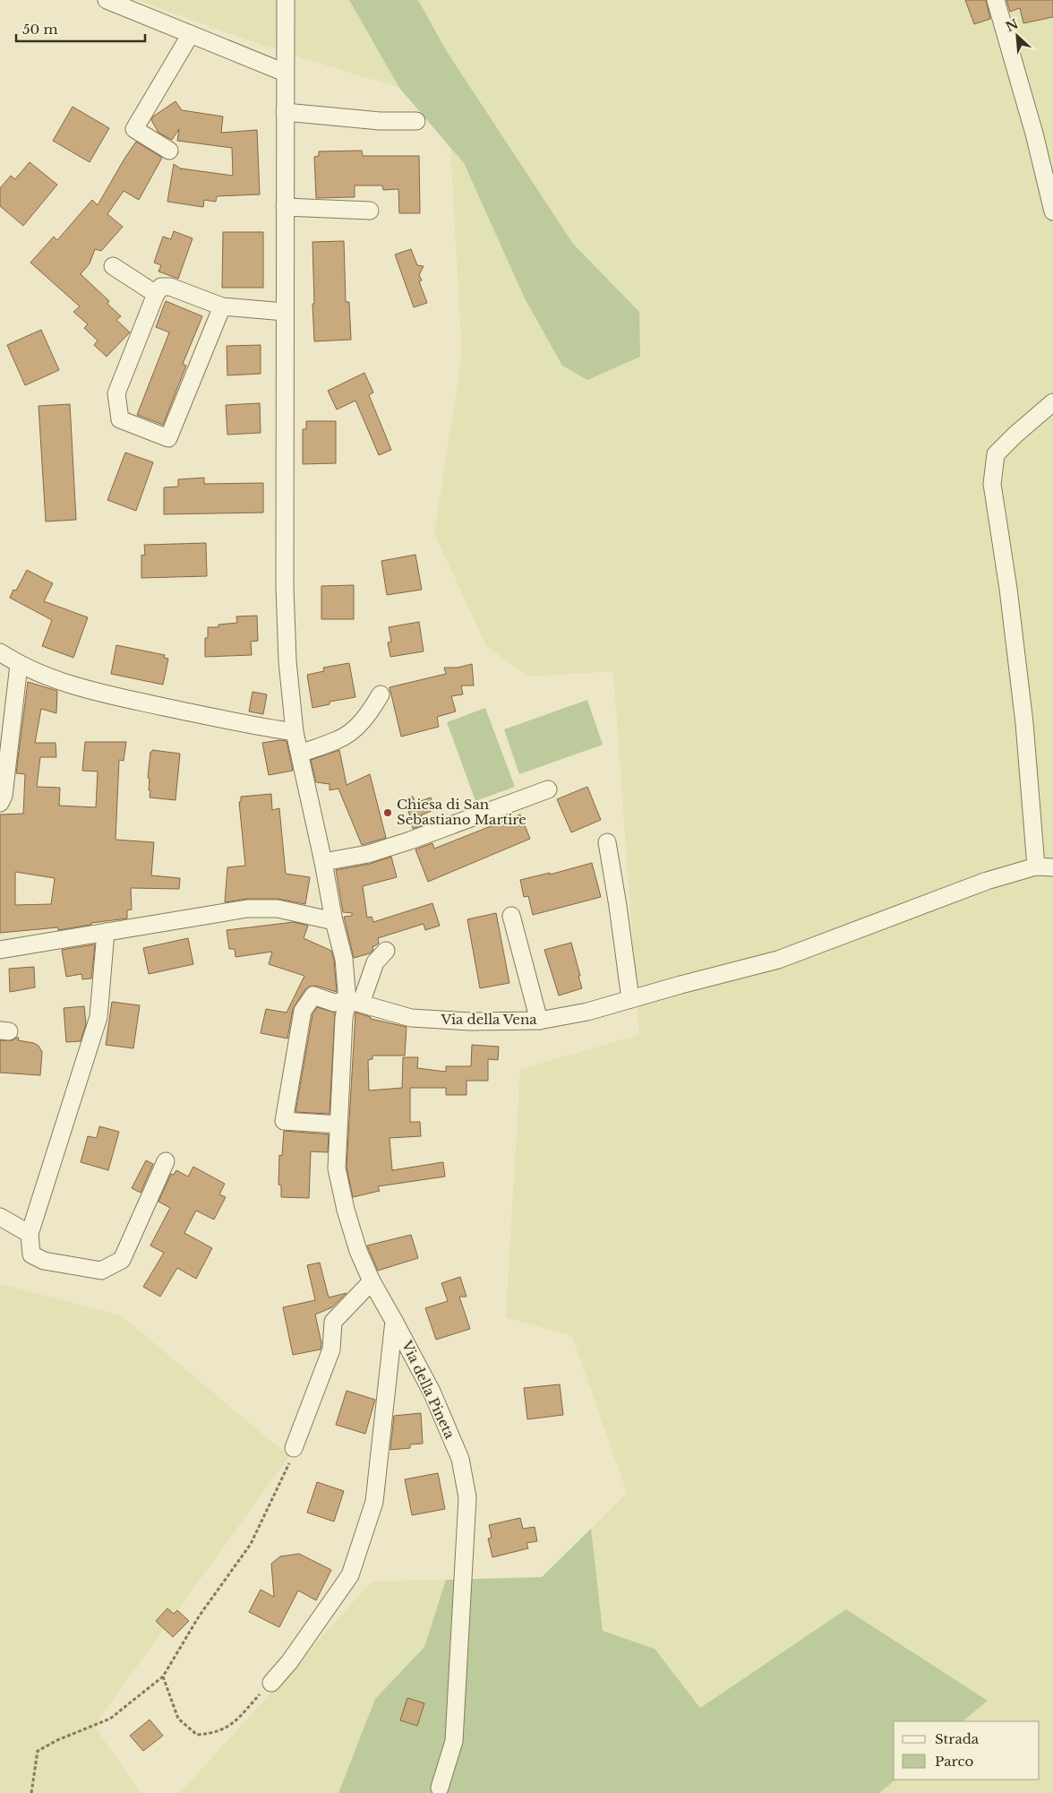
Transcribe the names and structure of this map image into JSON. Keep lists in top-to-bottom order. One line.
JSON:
{"streets":{"street":["Via della Vena","Via della Pineta"]},"crossings":[["Via della Vena","Via della Pineta"]],"places":["Chiesa di San Sebastiano Martire"],"legend":["Strada","Parco"],"scale_bar":"50 m","north":"top left"}
